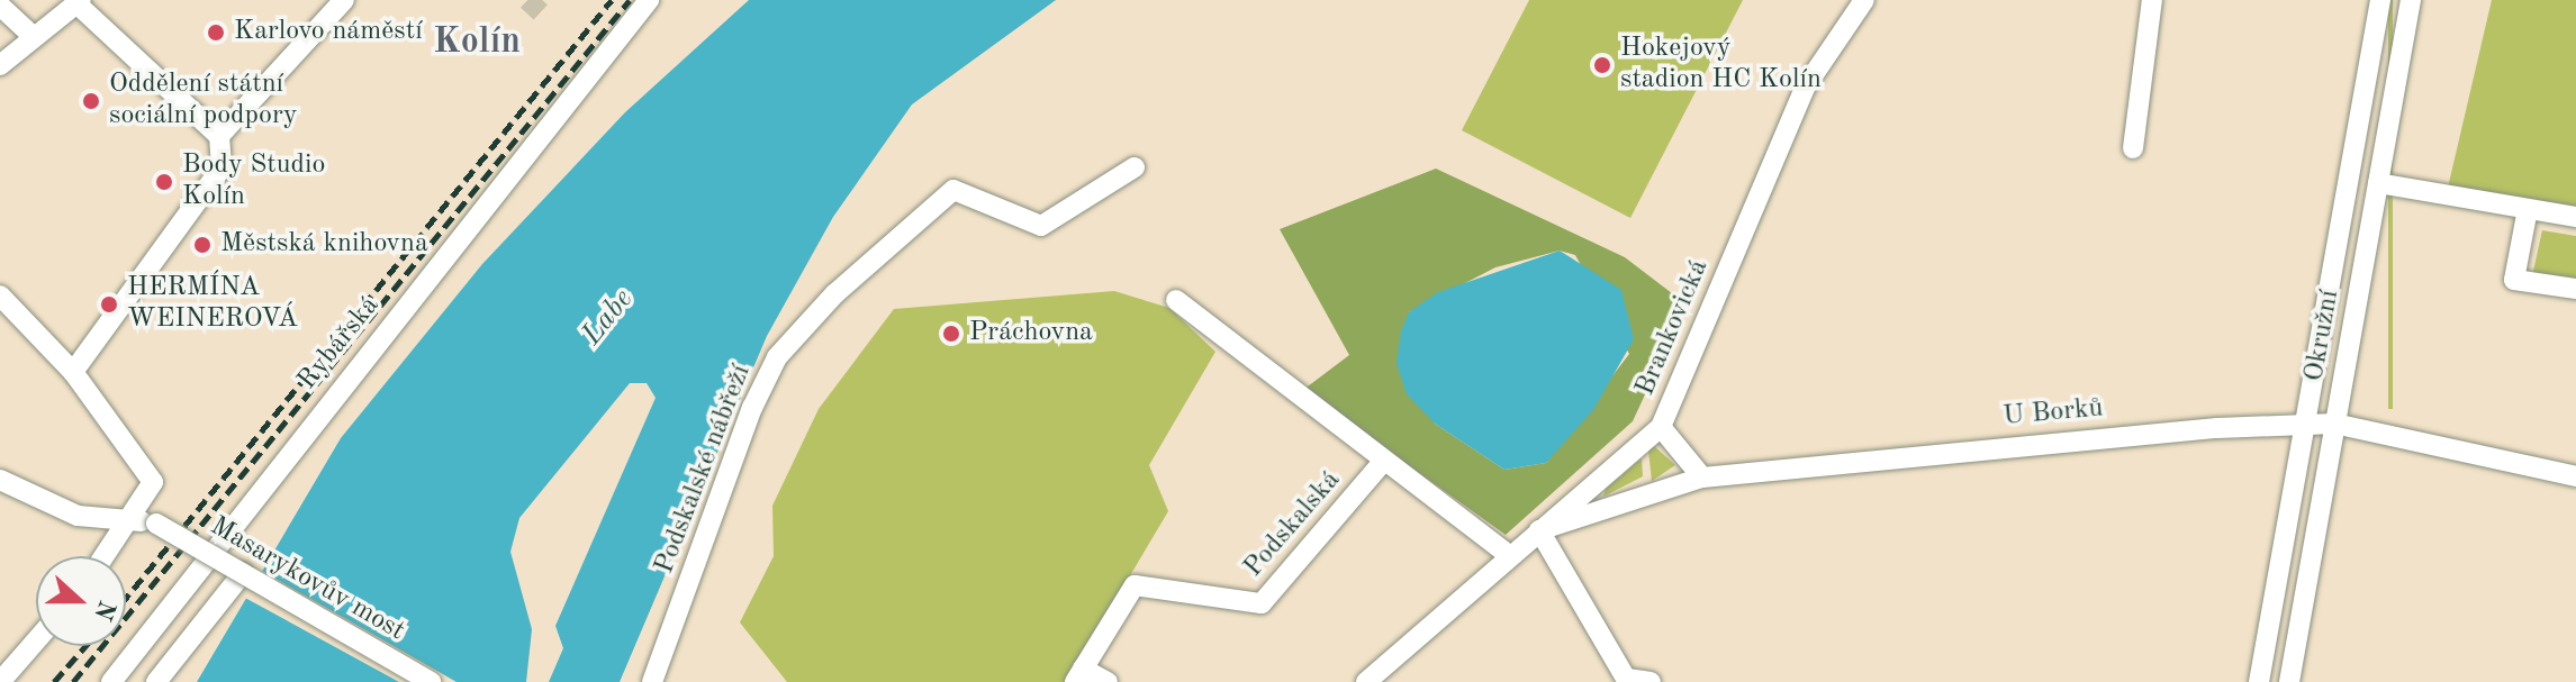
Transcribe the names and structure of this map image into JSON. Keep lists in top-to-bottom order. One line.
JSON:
{"streets":{"street":["Brankovická","Okružní","Rybářská","U Borků","Podskalské nábřeží","Podskalská","Masarykovův most"]},"crossings":[["Brankovická","U Borků"],["Okružní","U Borků"]],"districts":["Kolín"],"water":["Labe"],"places":["Karlovo náměstí","Hokejový stadion HC Kolín","Oddělení státní sociální podpory","Body Studio Kolín","Městská knihovna","HERMÍNA WEINEROVÁ","Práchovna"],"north":"right"}
